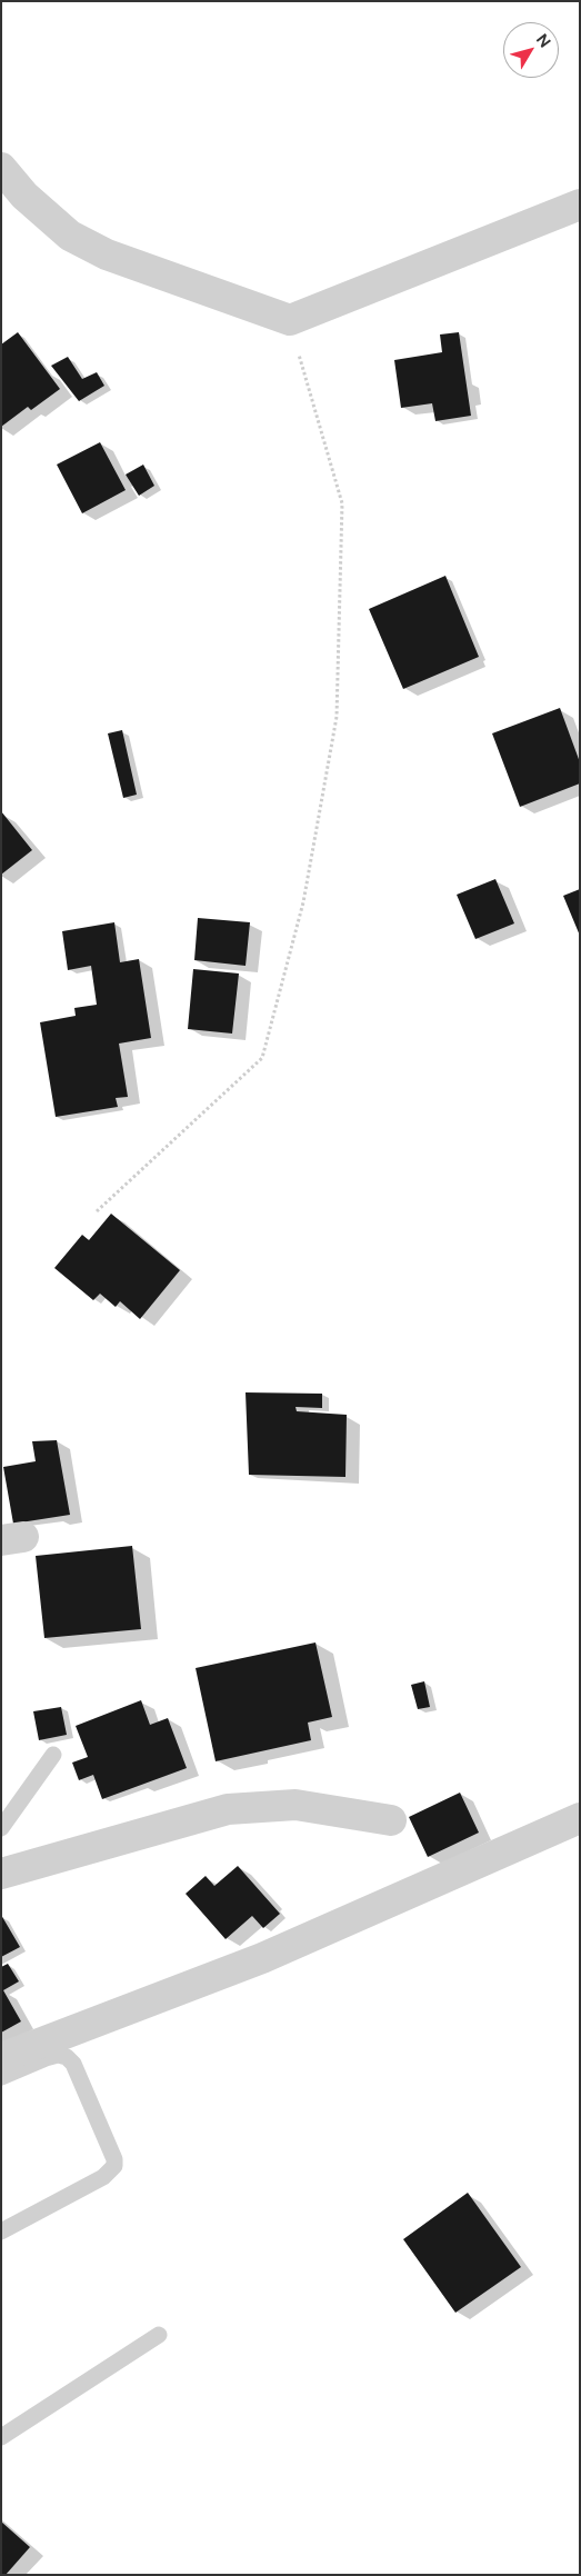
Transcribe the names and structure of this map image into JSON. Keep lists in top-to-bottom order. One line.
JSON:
{"north":"top right"}
